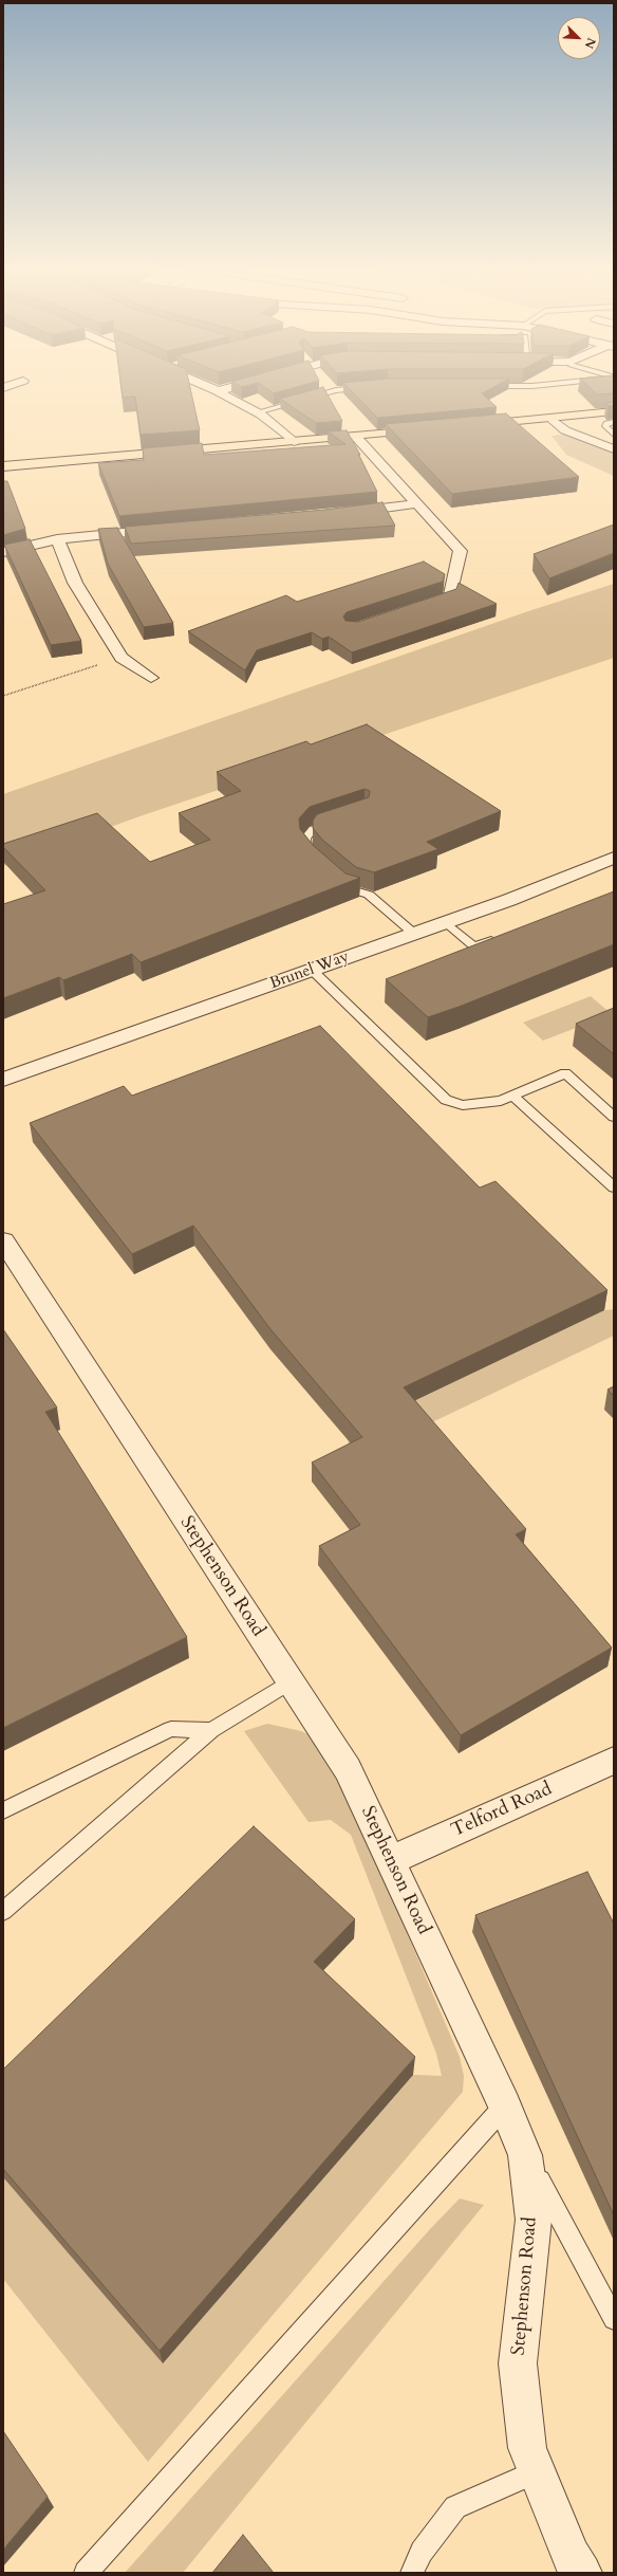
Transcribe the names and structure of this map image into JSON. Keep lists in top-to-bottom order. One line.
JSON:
{"streets":{"street":["Brunel Way","Stephenson Road","Telford Road"]},"crossings":[["Stephenson Road","Telford Road"]],"north":"bottom right"}
